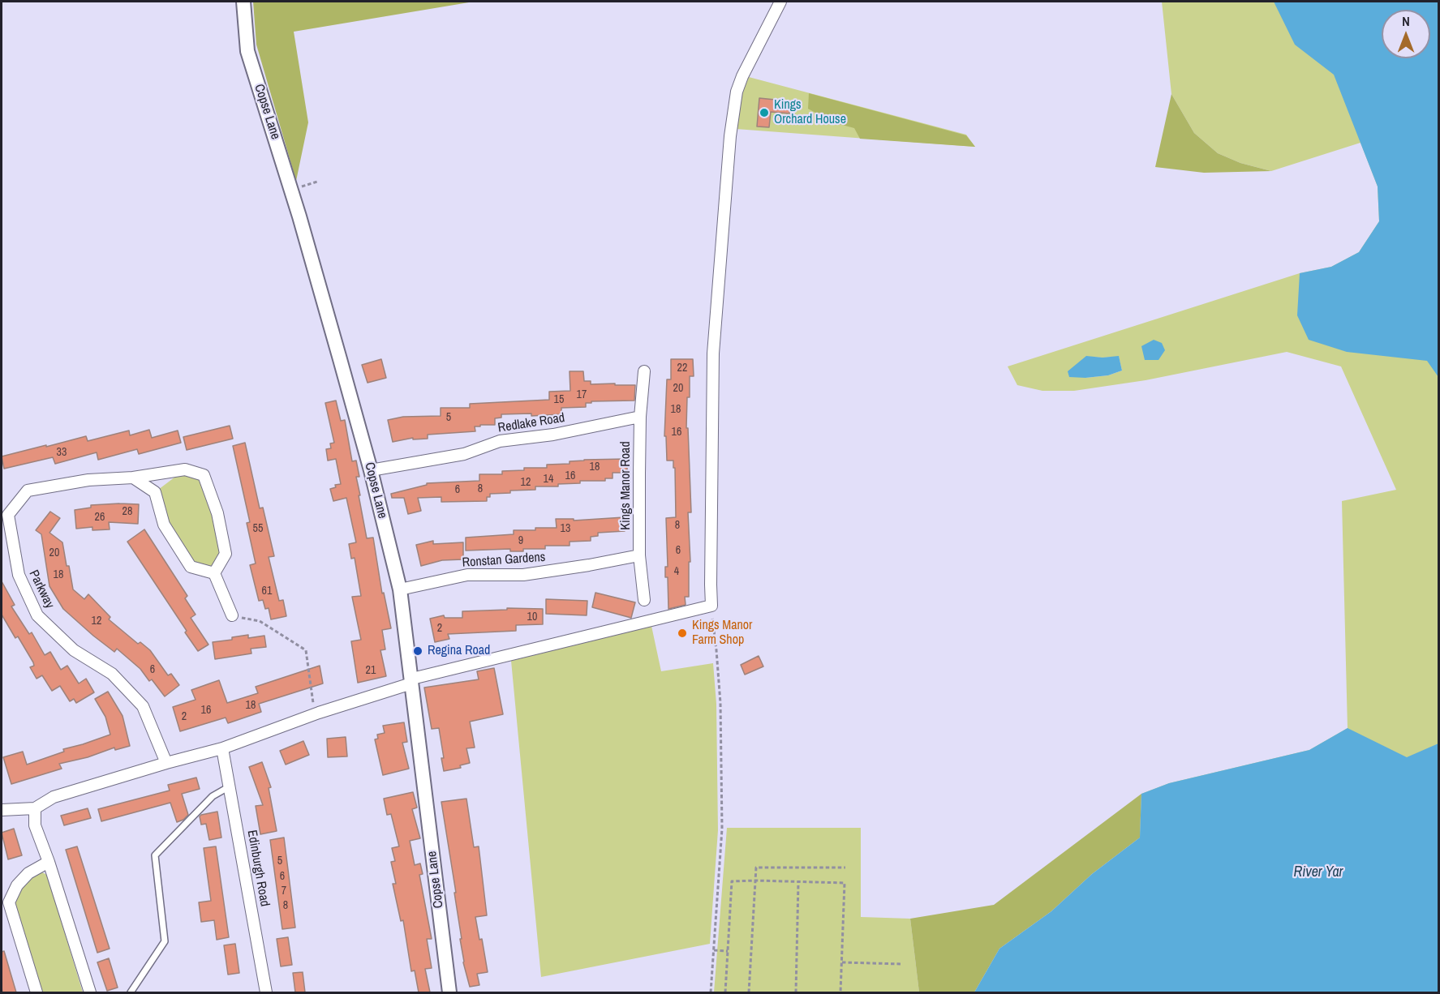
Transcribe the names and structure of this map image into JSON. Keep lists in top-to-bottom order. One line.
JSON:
{"streets":{"street":["Copse Lane","Redlake Road","Kings Manor Road","Ronstan Gardens","Parkway","Edinburgh Road"]},"crossings":[["Copse Lane","Redlake Road"],["Copse Lane","Ronstan Gardens"],["Redlake Road","Kings Manor Road"],["Kings Manor Road","Ronstan Gardens"]],"water":["River Yar"],"places":["Kings Orchard House","Kings Manor Farm Shop","Regina Road"],"house_numbers":["22","20","17","15","18","5","16","33","18","16","14","12","8","6","28","26","8","55","13","9","6","20","4","18","61","10","12","2","6","21","18","16","2","5","6","7","8"],"north":"top"}
